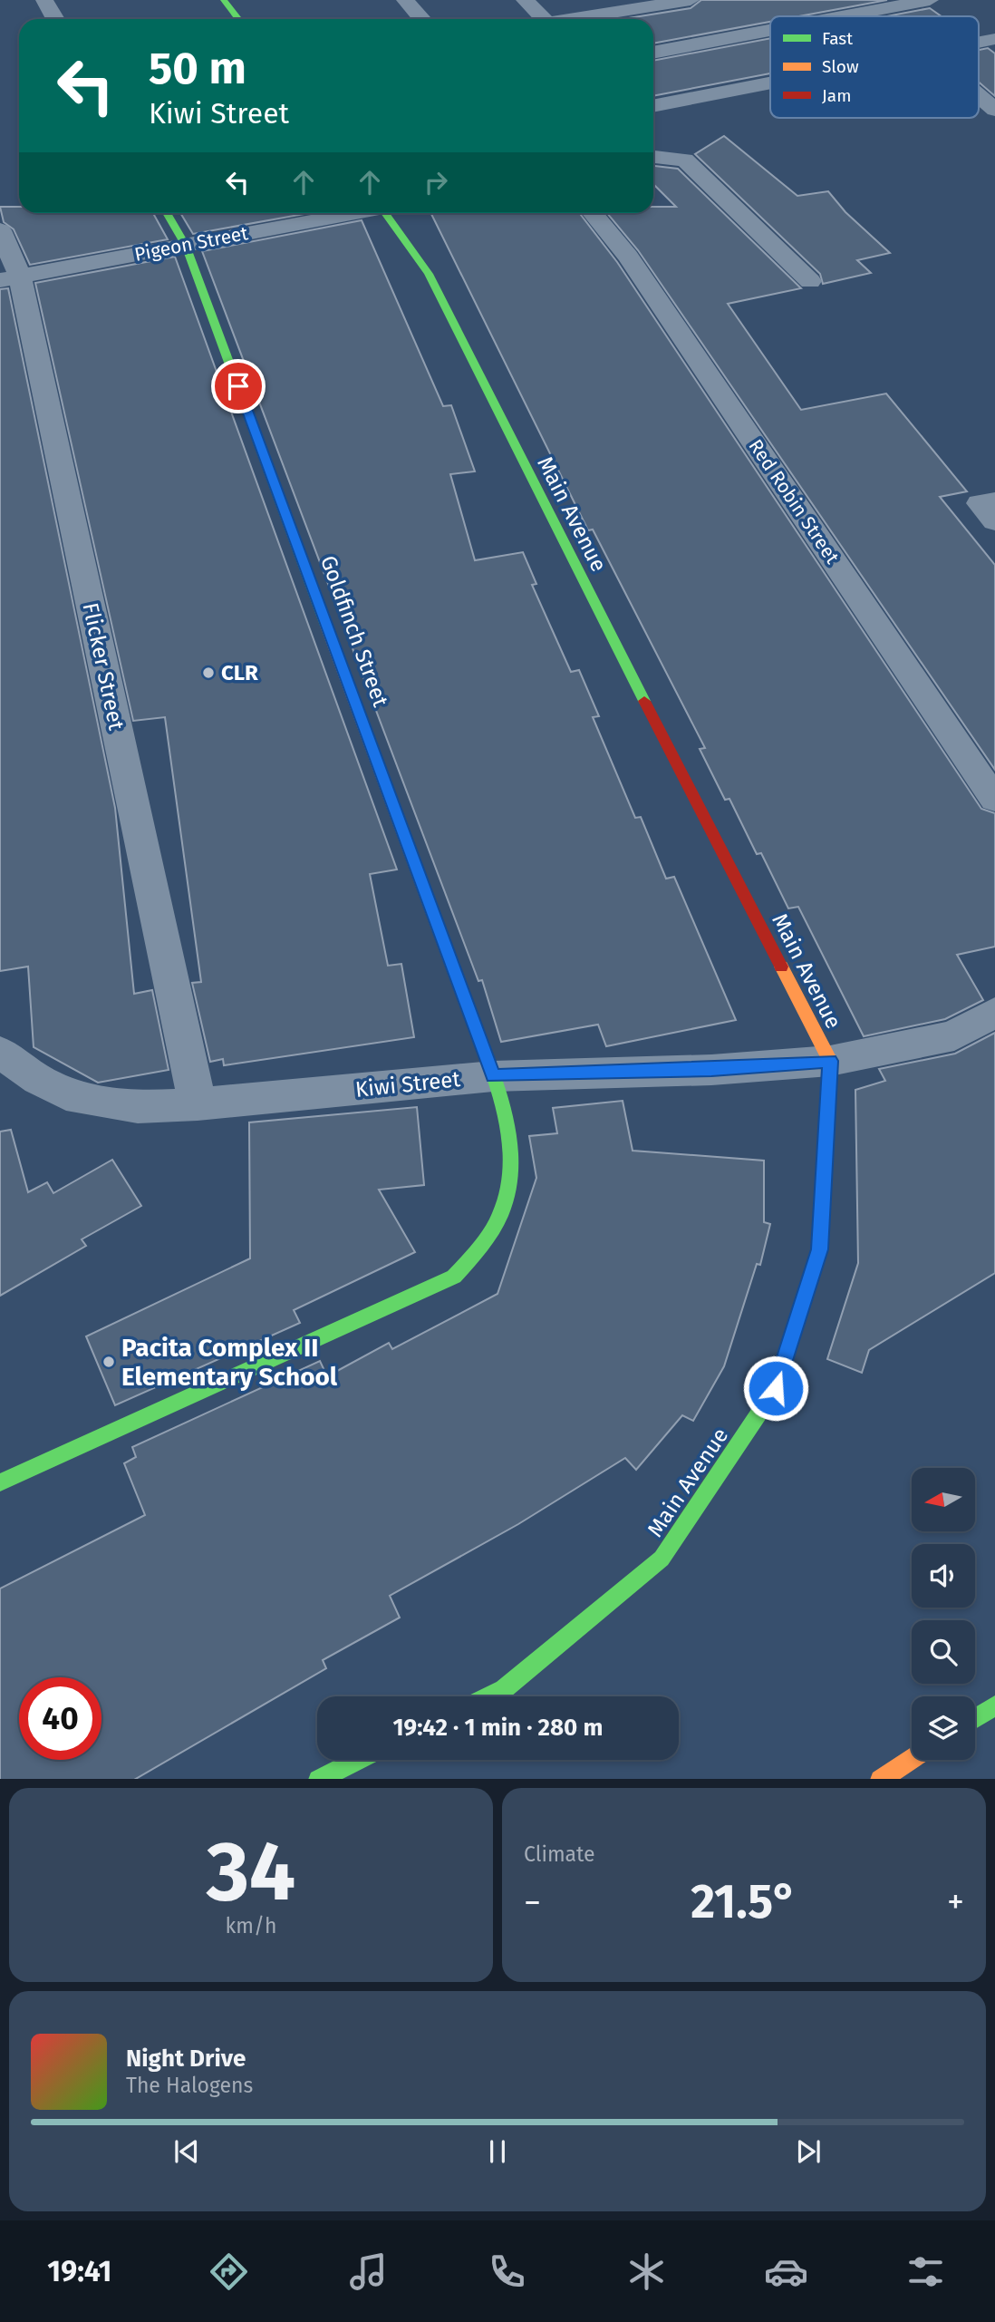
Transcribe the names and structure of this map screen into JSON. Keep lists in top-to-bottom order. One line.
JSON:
{"streets":{"main road":["Main Avenue","Goldfinch Street"],"street":["Pigeon Street","Red Robin Street","Flicker Street","Kiwi Street"]},"crossings":[["Pigeon Street","Goldfinch Street"],["Pigeon Street","Flicker Street"],["Main Avenue","Kiwi Street"],["Goldfinch Street","Kiwi Street"],["Flicker Street","Kiwi Street"]],"places":["CLR","Pacita Complex II Elementary School"],"legend":["Fast","Slow","Jam"],"north":"left","page":{"turn":["50 m","Kiwi Street"],"limit":"40","trip":"19:42 · 1 min · 280 m","tile":[["34","km/h"],"Climate"],"heat":["−","21.5°","+"],"song":["Night Drive","The Halogens"],"tabs":"19:41"}}
